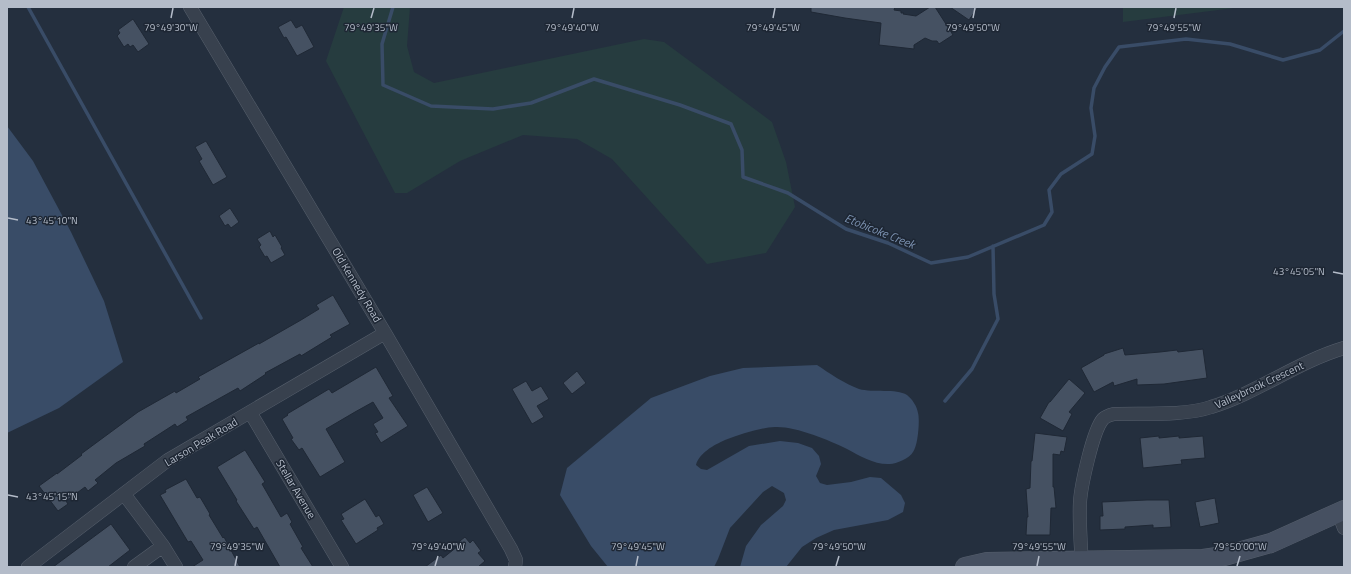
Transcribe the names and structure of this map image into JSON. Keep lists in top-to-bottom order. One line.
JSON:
{"streets":{"street":["Old Kennedy Road","Valleybrook Crescent","Larson Peak Road","Stellar Avenue"]},"crossings":[["Old Kennedy Road","Larson Peak Road"],["Larson Peak Road","Stellar Avenue"]],"water":["Etobicoke Creek"],"coordinates":["79°49'30\"W","79°49'35\"W","79°49'40\"W","79°49'45\"W","79°49'50\"W","79°49'55\"W","43°45'10\"N","43°45'05\"N","43°45'15\"N","79°50'00\"W"]}
